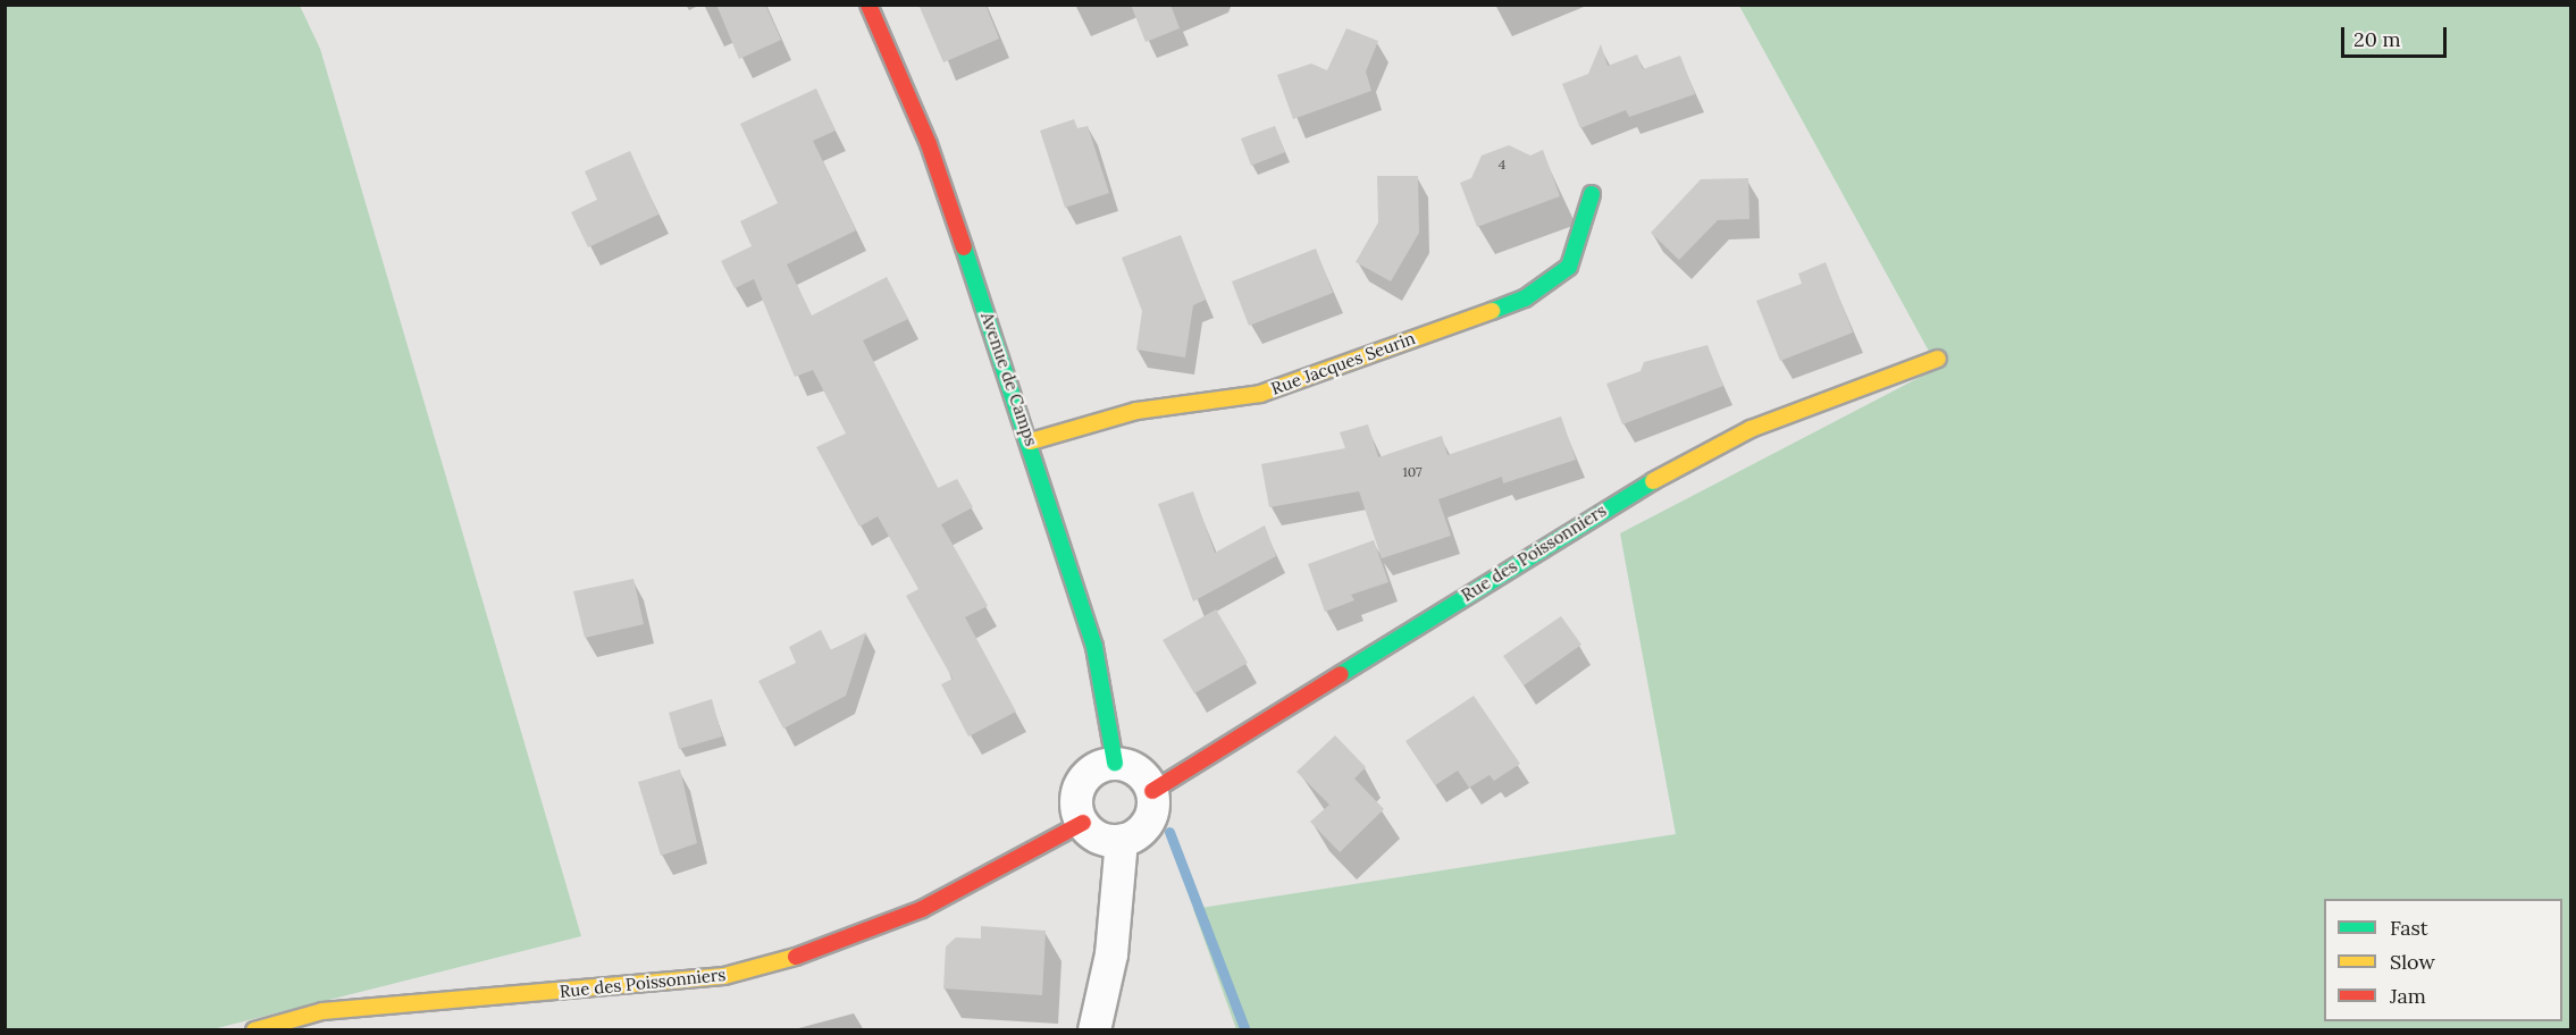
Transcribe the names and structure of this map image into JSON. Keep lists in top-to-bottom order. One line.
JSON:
{"streets":{"street":["Rue Jacques Seurin","Avenue de Camps","Rue des Poissonniers"]},"crossings":[["Rue Jacques Seurin","Avenue de Camps"],["Avenue de Camps","Rue des Poissonniers"]],"house_numbers":["4","107"],"legend":["Fast","Slow","Jam"],"scale_bar":"20 m"}
